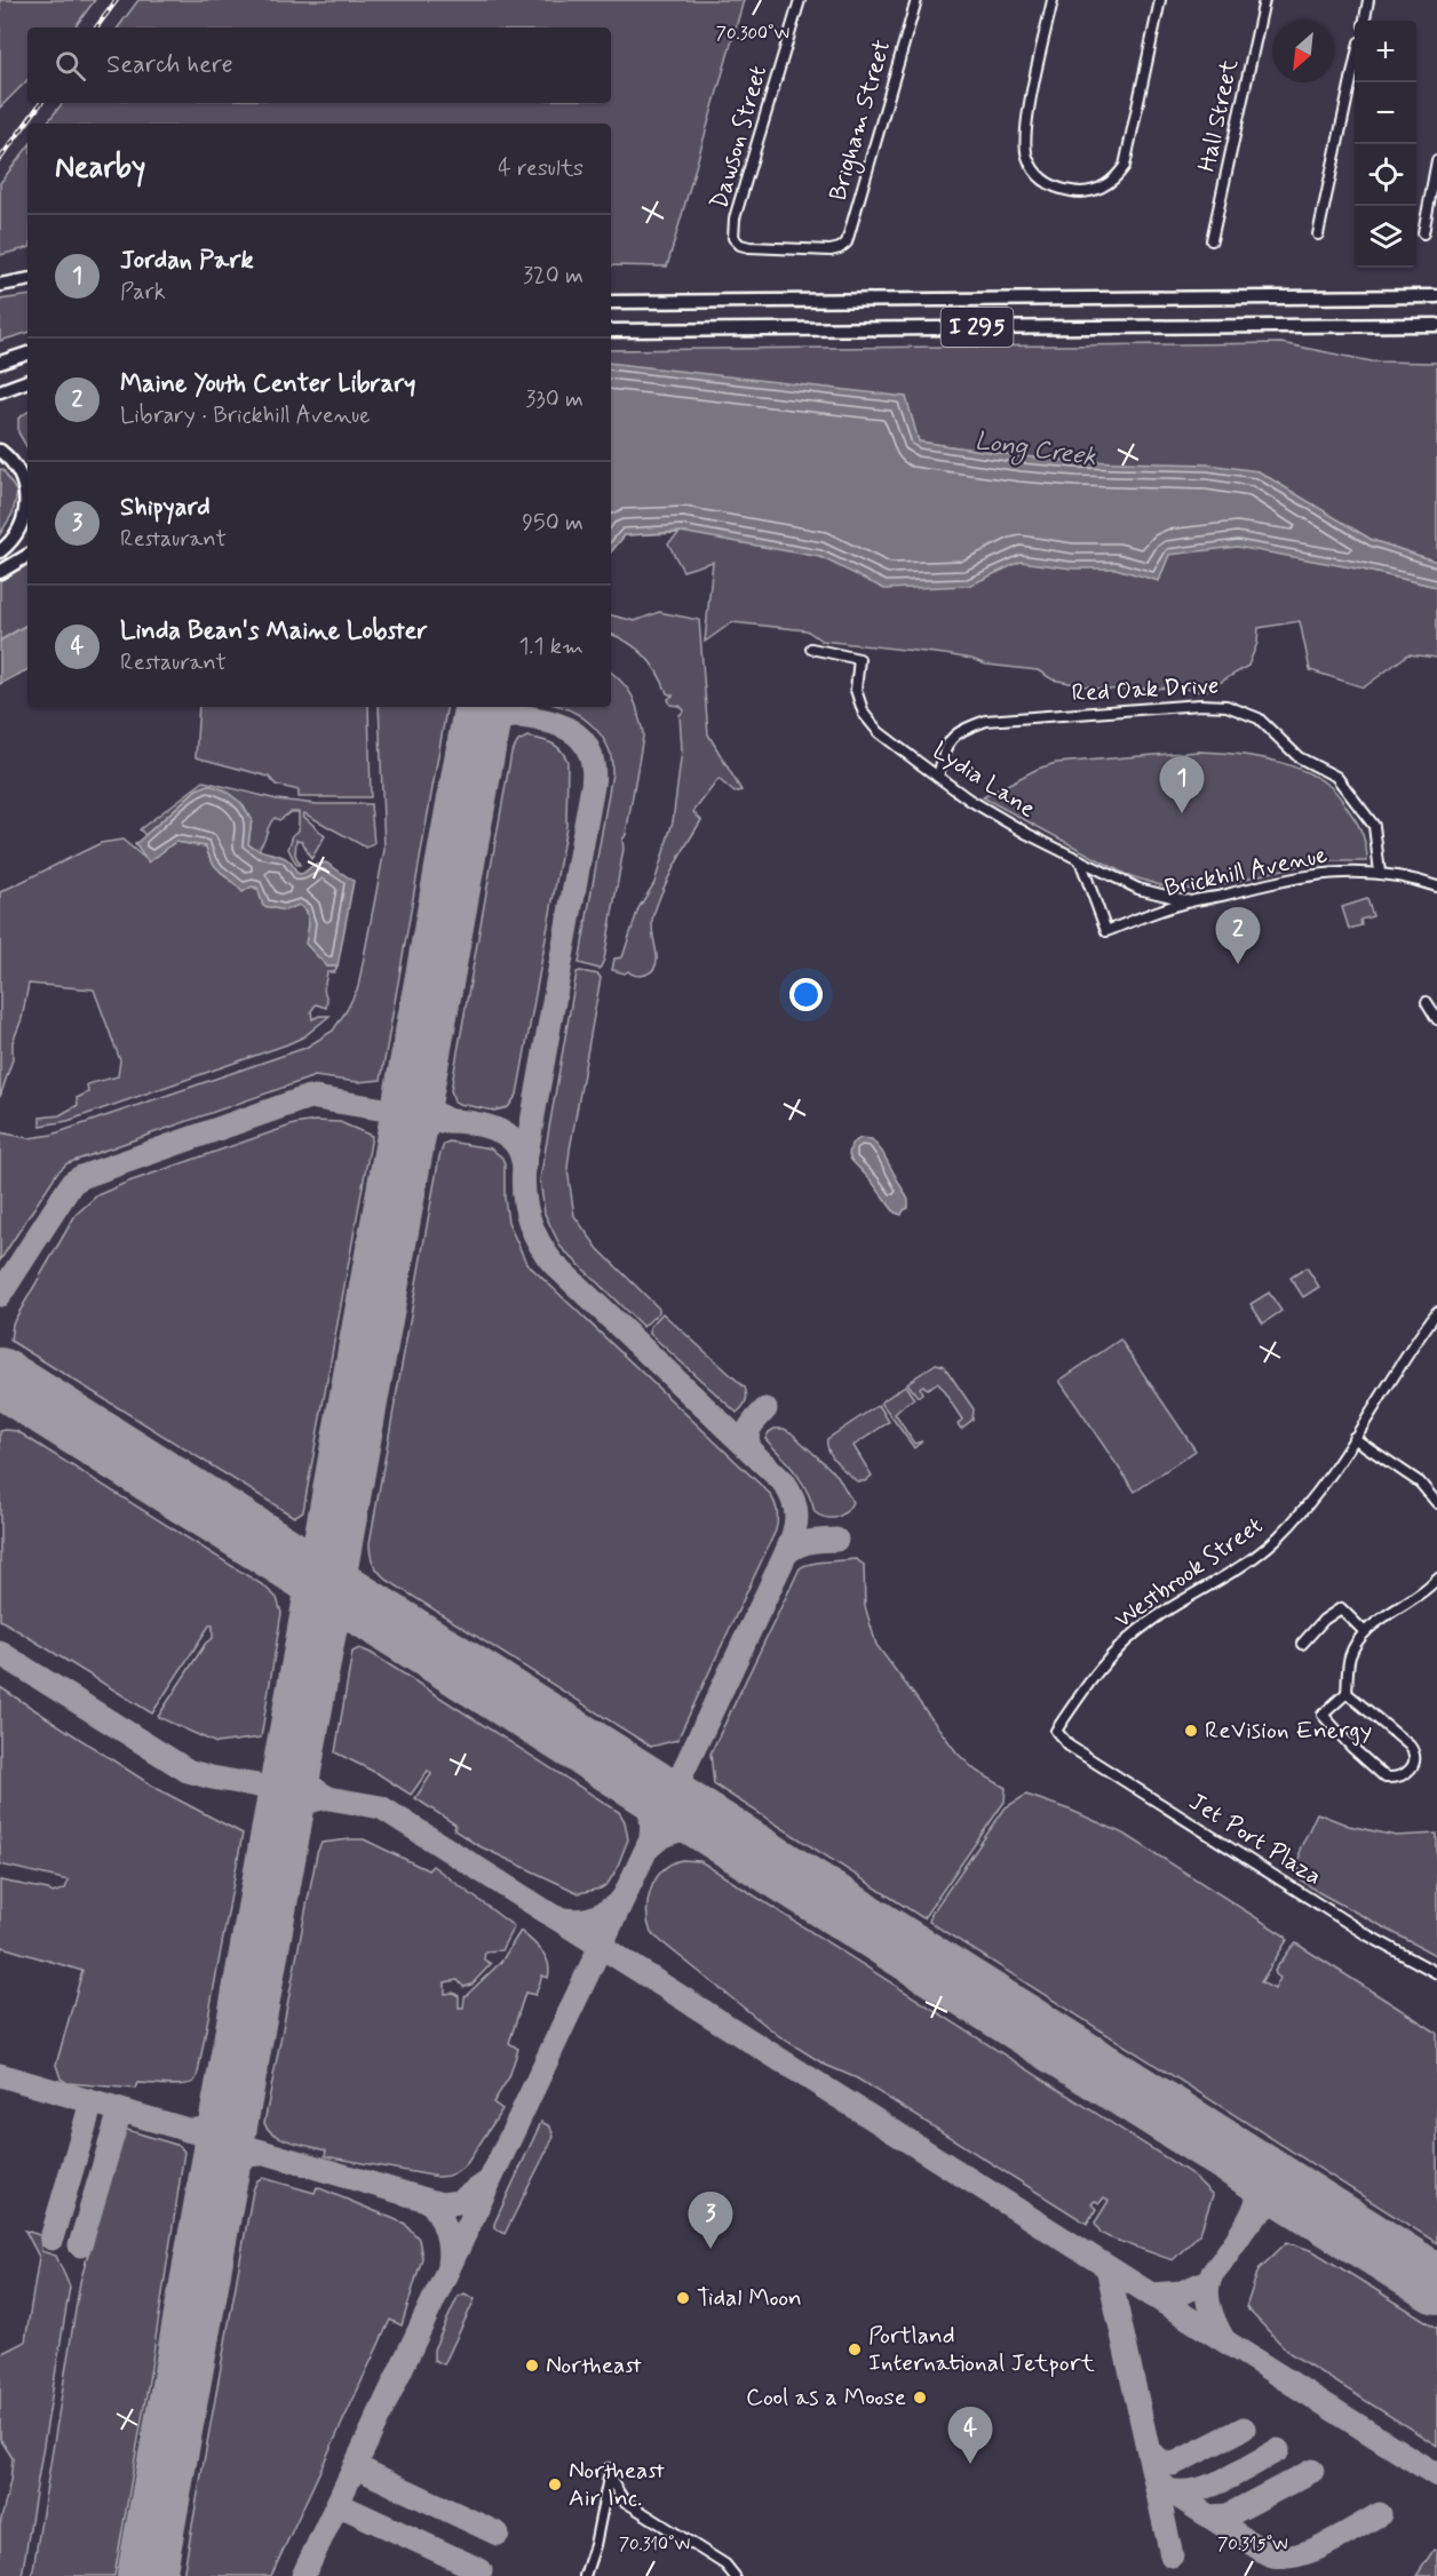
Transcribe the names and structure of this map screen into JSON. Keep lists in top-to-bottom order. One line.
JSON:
{"streets":{"highway":["I 295"],"street":["Hall Street","Brigham Street","Dawson Street","Red Oak Drive","Lydia Lane","Brickhill Avenue","Westbrook Street","Jet Port Plaza"]},"crossings":[["Brigham Street","Dawson Street"],["Red Oak Drive","Lydia Lane"],["Red Oak Drive","Brickhill Avenue"],["Lydia Lane","Brickhill Avenue"],["Westbrook Street","Jet Port Plaza"]],"water":["Long Creek"],"places":["ReVision Energy","Tidal Moon","Portland International Jetport","Northeast","Cool as a Moose","Northeast Air Inc."],"north":"bottom left","page":{"map_buttons":["+","−"],"search":"Search here","heading":["Nearby","4 results"],"list":[{"mark":"1","name":"Jordan Park","note":"Park","value":"320 m"},{"mark":"2","name":"Maine Youth Center Library","note":"Library · Brickhill Avenue","value":"330 m"},{"mark":"3","name":"Shipyard","note":"Restaurant","value":"950 m"},{"mark":"4","name":"Linda Bean's Maine Lobster","note":"Restaurant","value":"1.1 km"}],"pins":["1","2","3","4"]},"coordinates":["70.300°W","70.310°W","70.315°W"]}
